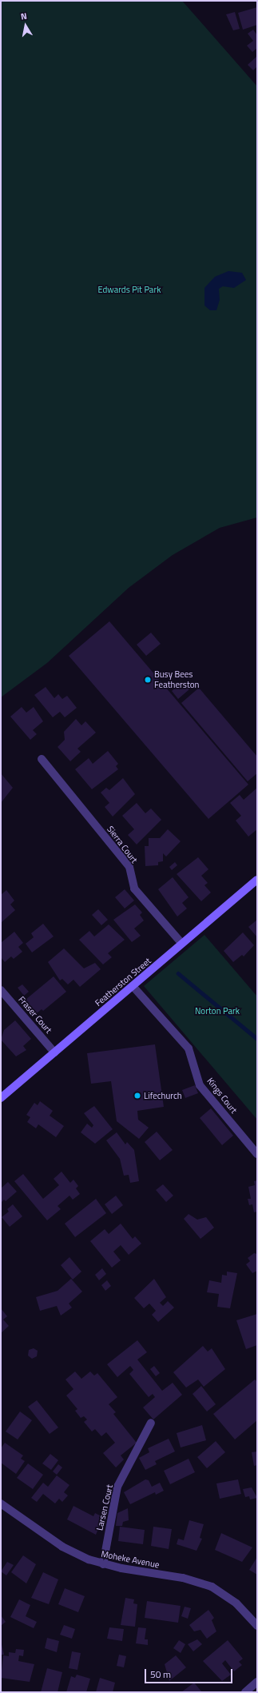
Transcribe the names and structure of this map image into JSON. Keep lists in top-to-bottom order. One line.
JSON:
{"streets":{"main road":["Featherston Street"],"street":["Sierra Court","Fraser Court","Kings Court","Larsen Court","Moheke Avenue"]},"crossings":[["Sierra Court","Featherston Street"],["Featherston Street","Fraser Court"],["Featherston Street","Kings Court"],["Larsen Court","Moheke Avenue"]],"parks":["Edwards Pit Park","Norton Park"],"places":["Busy Bees Featherston","Lifechurch"],"scale_bar":"50 m","north":"top"}
